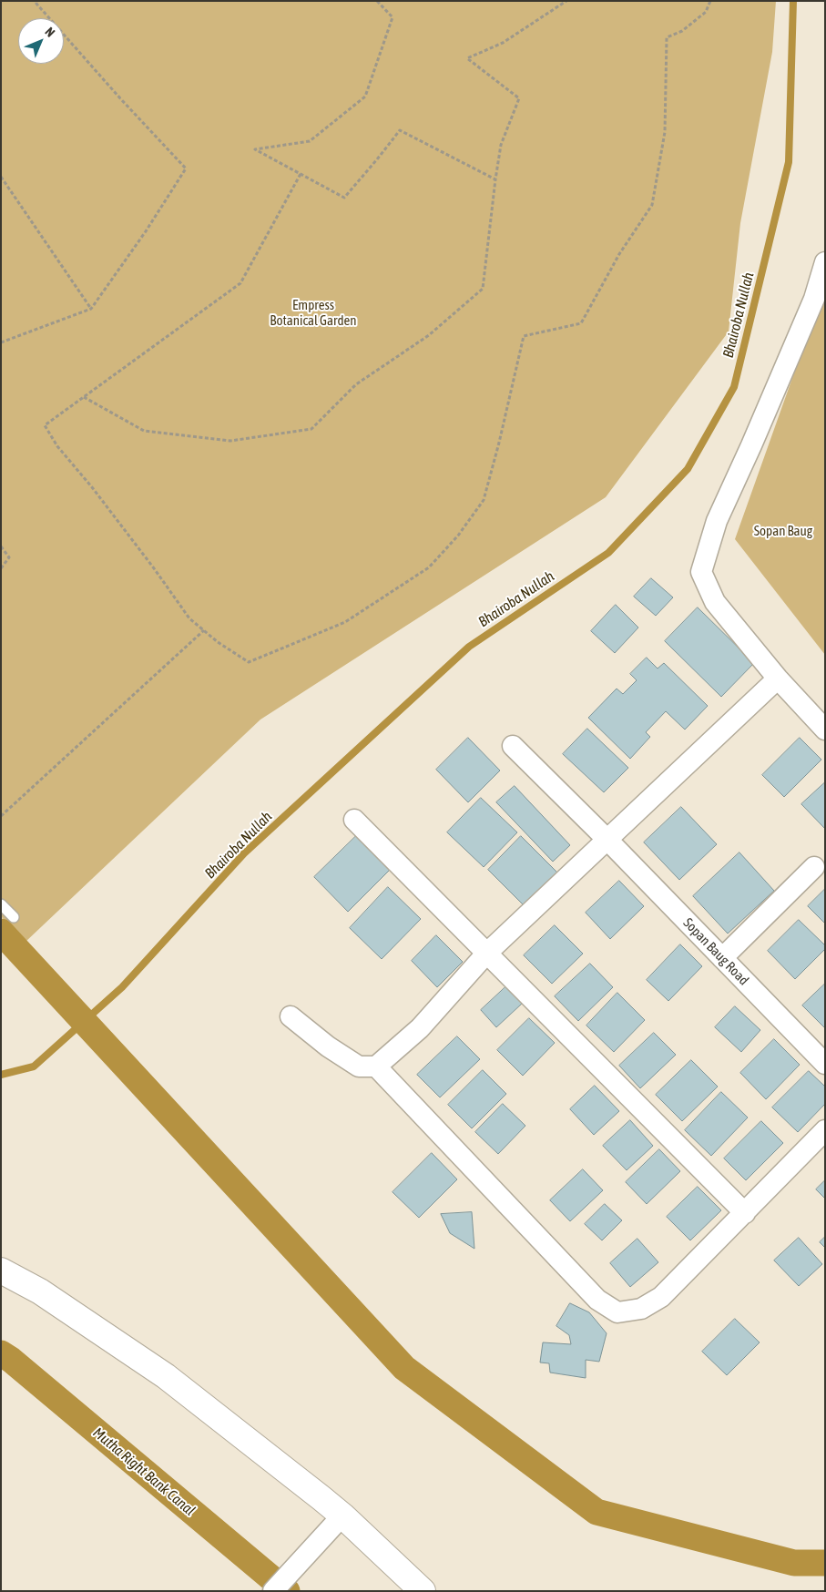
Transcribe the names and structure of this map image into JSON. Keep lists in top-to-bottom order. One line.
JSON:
{"streets":{"street":["Sopan Baug Road"]},"water":["Bhairoba Nullah","Mutha Right Bank Canal"],"parks":["Empress Botanical Garden","Sopan Baug"],"north":"top right"}
